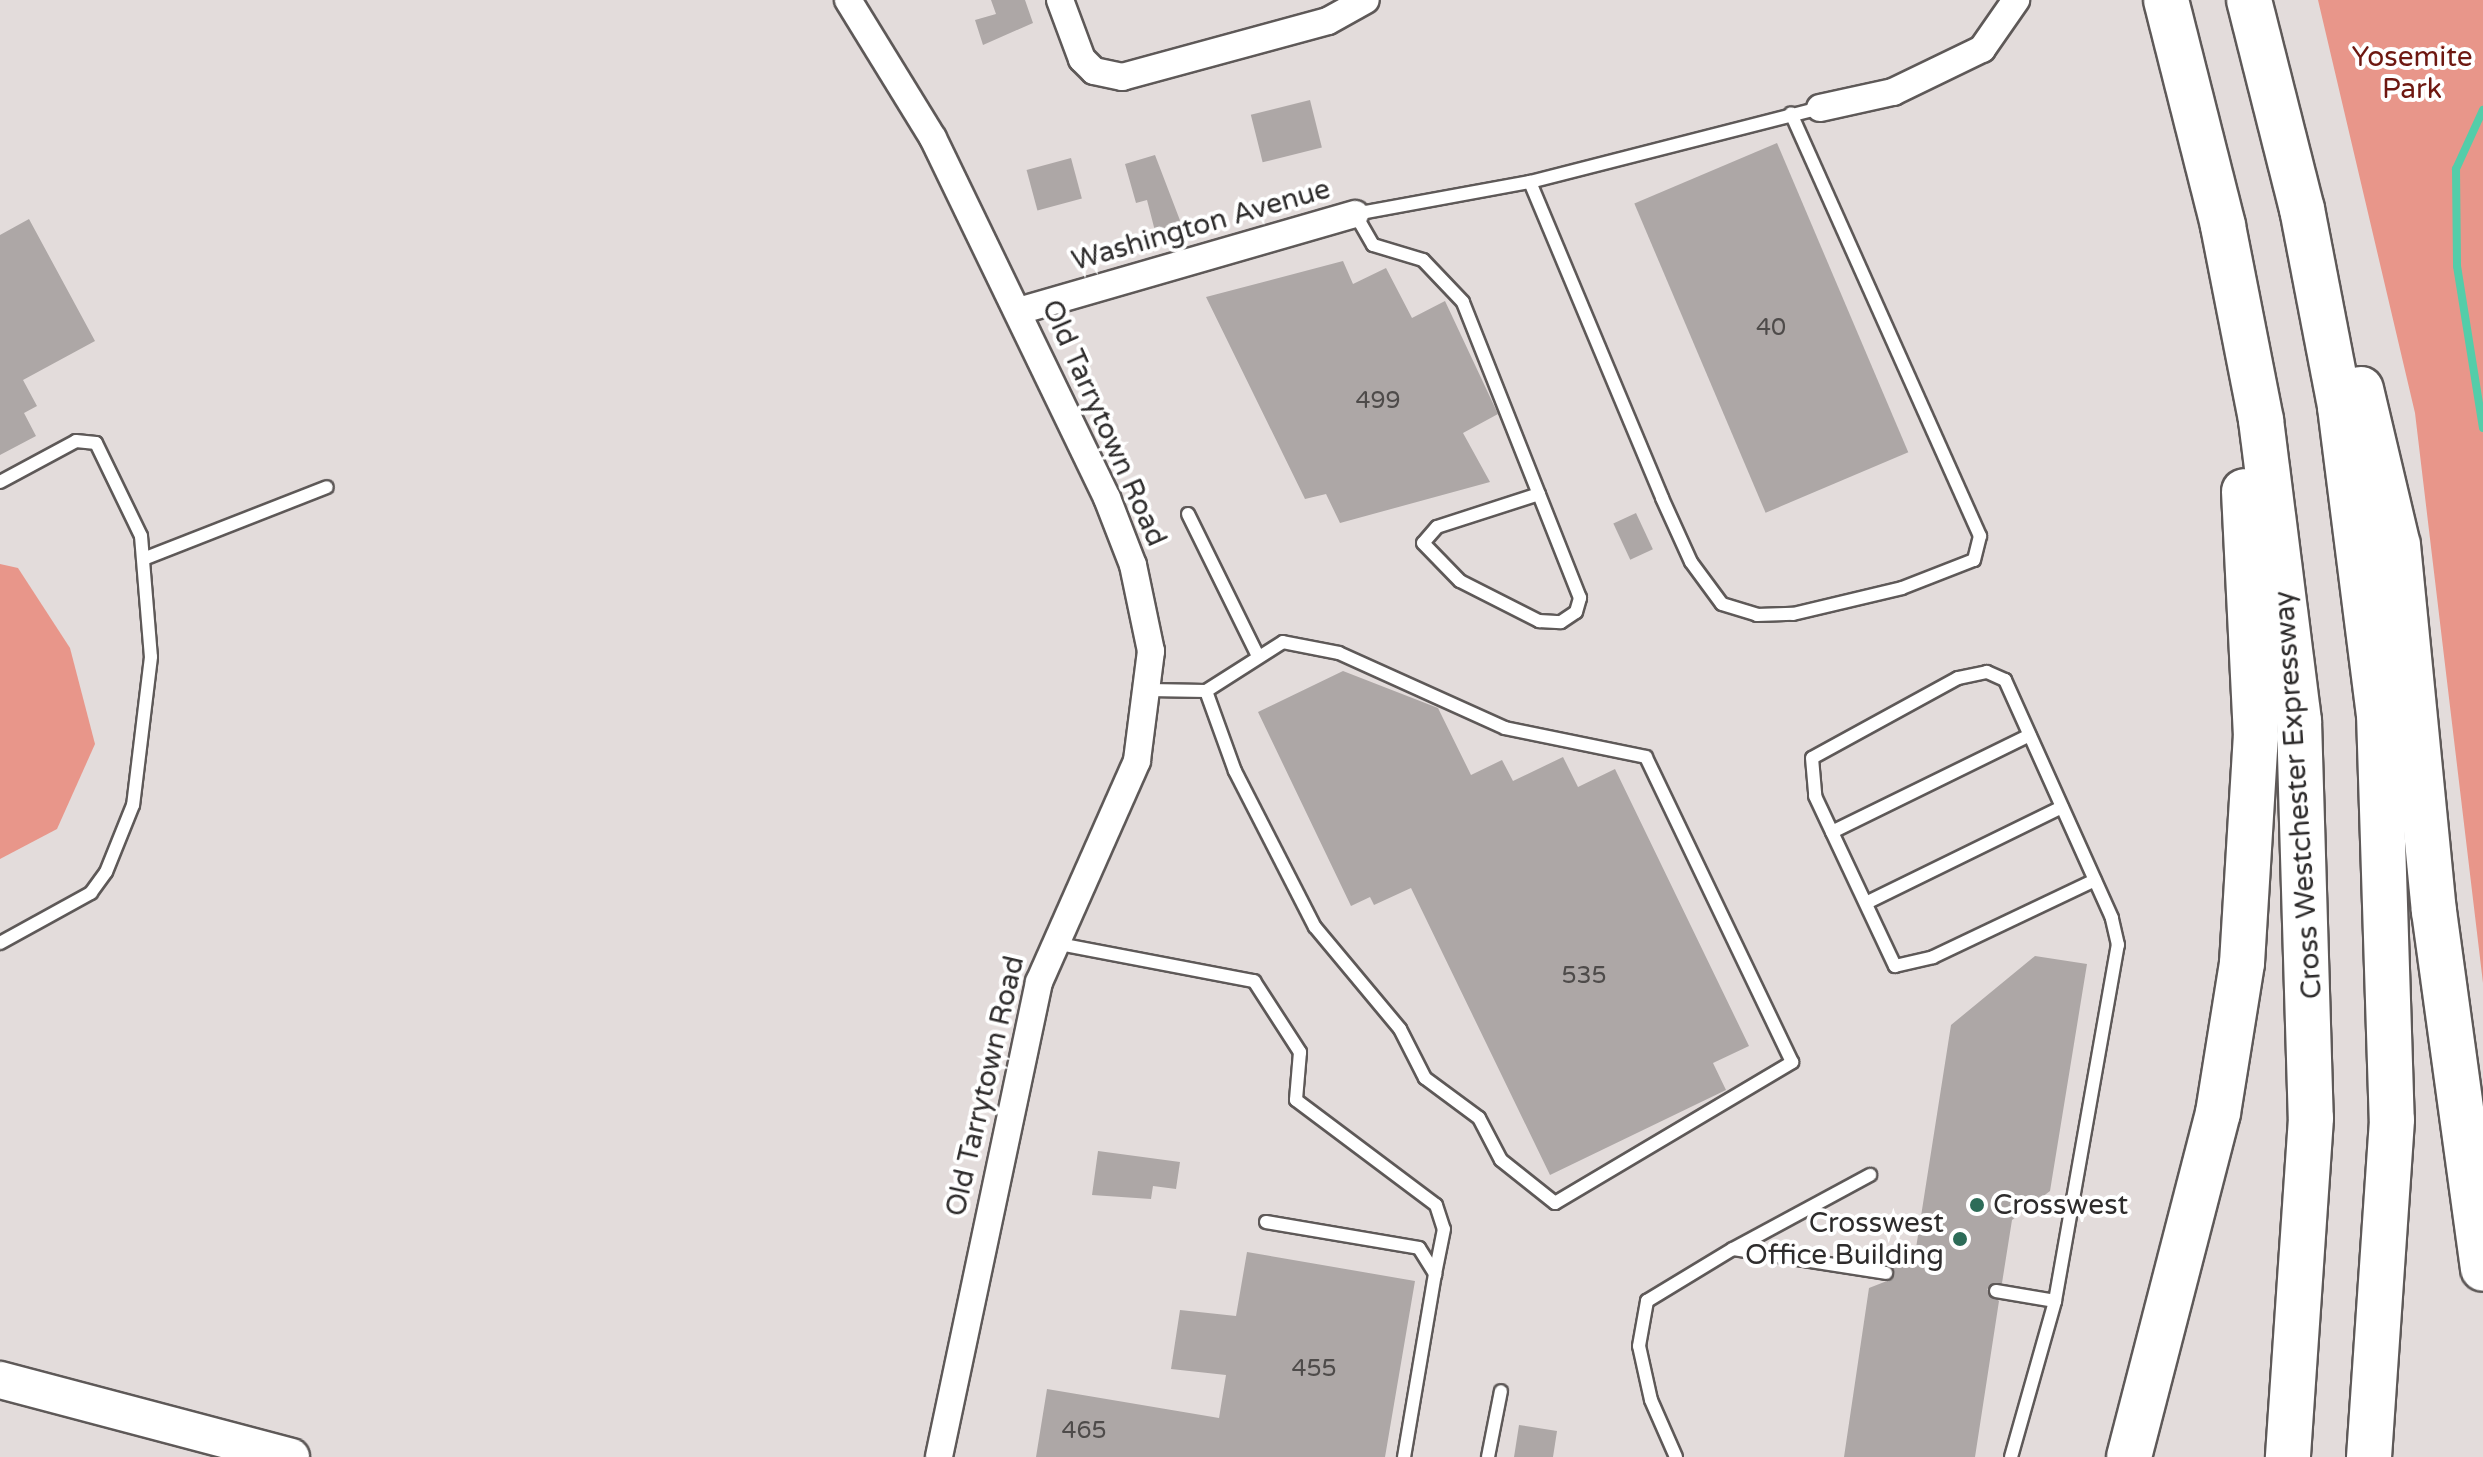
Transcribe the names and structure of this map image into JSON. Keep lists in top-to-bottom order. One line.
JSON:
{"streets":{"highway":["Cross Westchester Expressway"],"street":["Washington Avenue","Old Tarrytown Road"]},"crossings":[["Washington Avenue","Old Tarrytown Road"]],"parks":["Yosemite Park"],"places":["Crosswest","Crosswest Office Building"],"house_numbers":["40","499","535","455","465"]}
